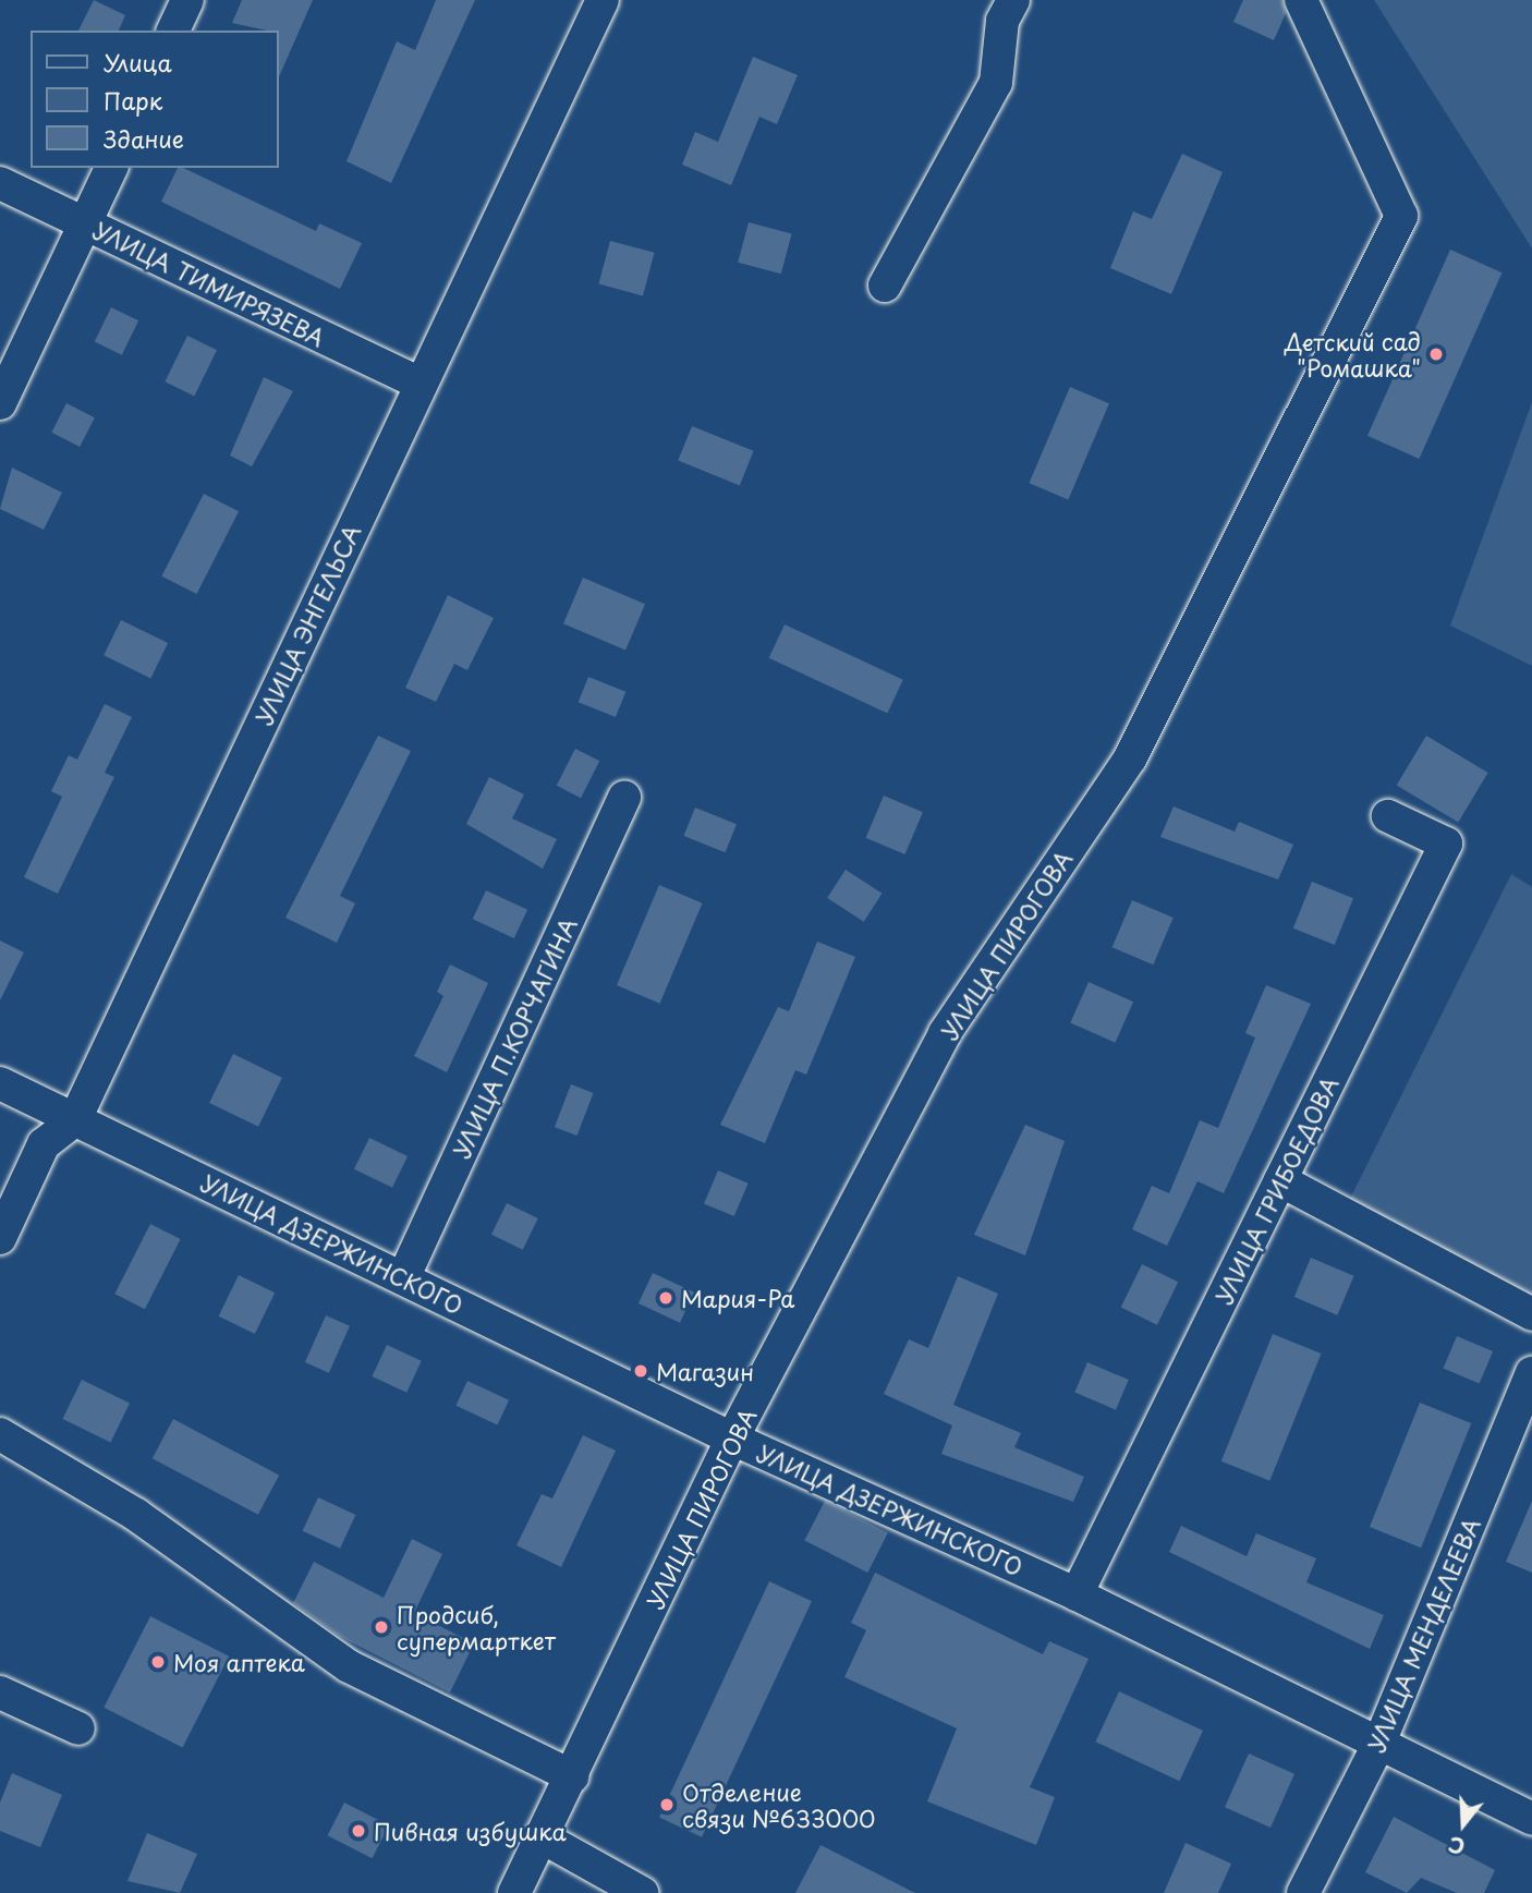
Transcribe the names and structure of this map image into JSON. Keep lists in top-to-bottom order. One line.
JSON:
{"streets":{"street":["УЛИЦА ТИМИРЯЗЕВА","УЛИЦА ЭНГЕЛЬСА","УЛИЦА ПИРОГОВА","УЛИЦА П.КОРЧАГИНА","УЛИЦА ГРИБОЕДОВА","УЛИЦА ДЗЕРЖИНСКОГО","УЛИЦА МЕНДЕЛЕЕВА"]},"crossings":[["УЛИЦА ТИМИРЯЗЕВА","УЛИЦА ЭНГЕЛЬСА"],["УЛИЦА ЭНГЕЛЬСА","УЛИЦА ДЗЕРЖИНСКОГО"],["УЛИЦА ПИРОГОВА","УЛИЦА ДЗЕРЖИНСКОГО"],["УЛИЦА П.КОРЧАГИНА","УЛИЦА ДЗЕРЖИНСКОГО"],["УЛИЦА ГРИБОЕДОВА","УЛИЦА ДЗЕРЖИНСКОГО"],["УЛИЦА ДЗЕРЖИНСКОГО","УЛИЦА МЕНДЕЛЕЕВА"]],"places":["Детский сад \"Ромашка\"","Мария-Ра","Магазин","Продсиб, супермарткет","Моя аптека","Отделение связи №633000","Пивная избушка"],"legend":["Улица","Парк","Здание"],"north":"bottom"}
